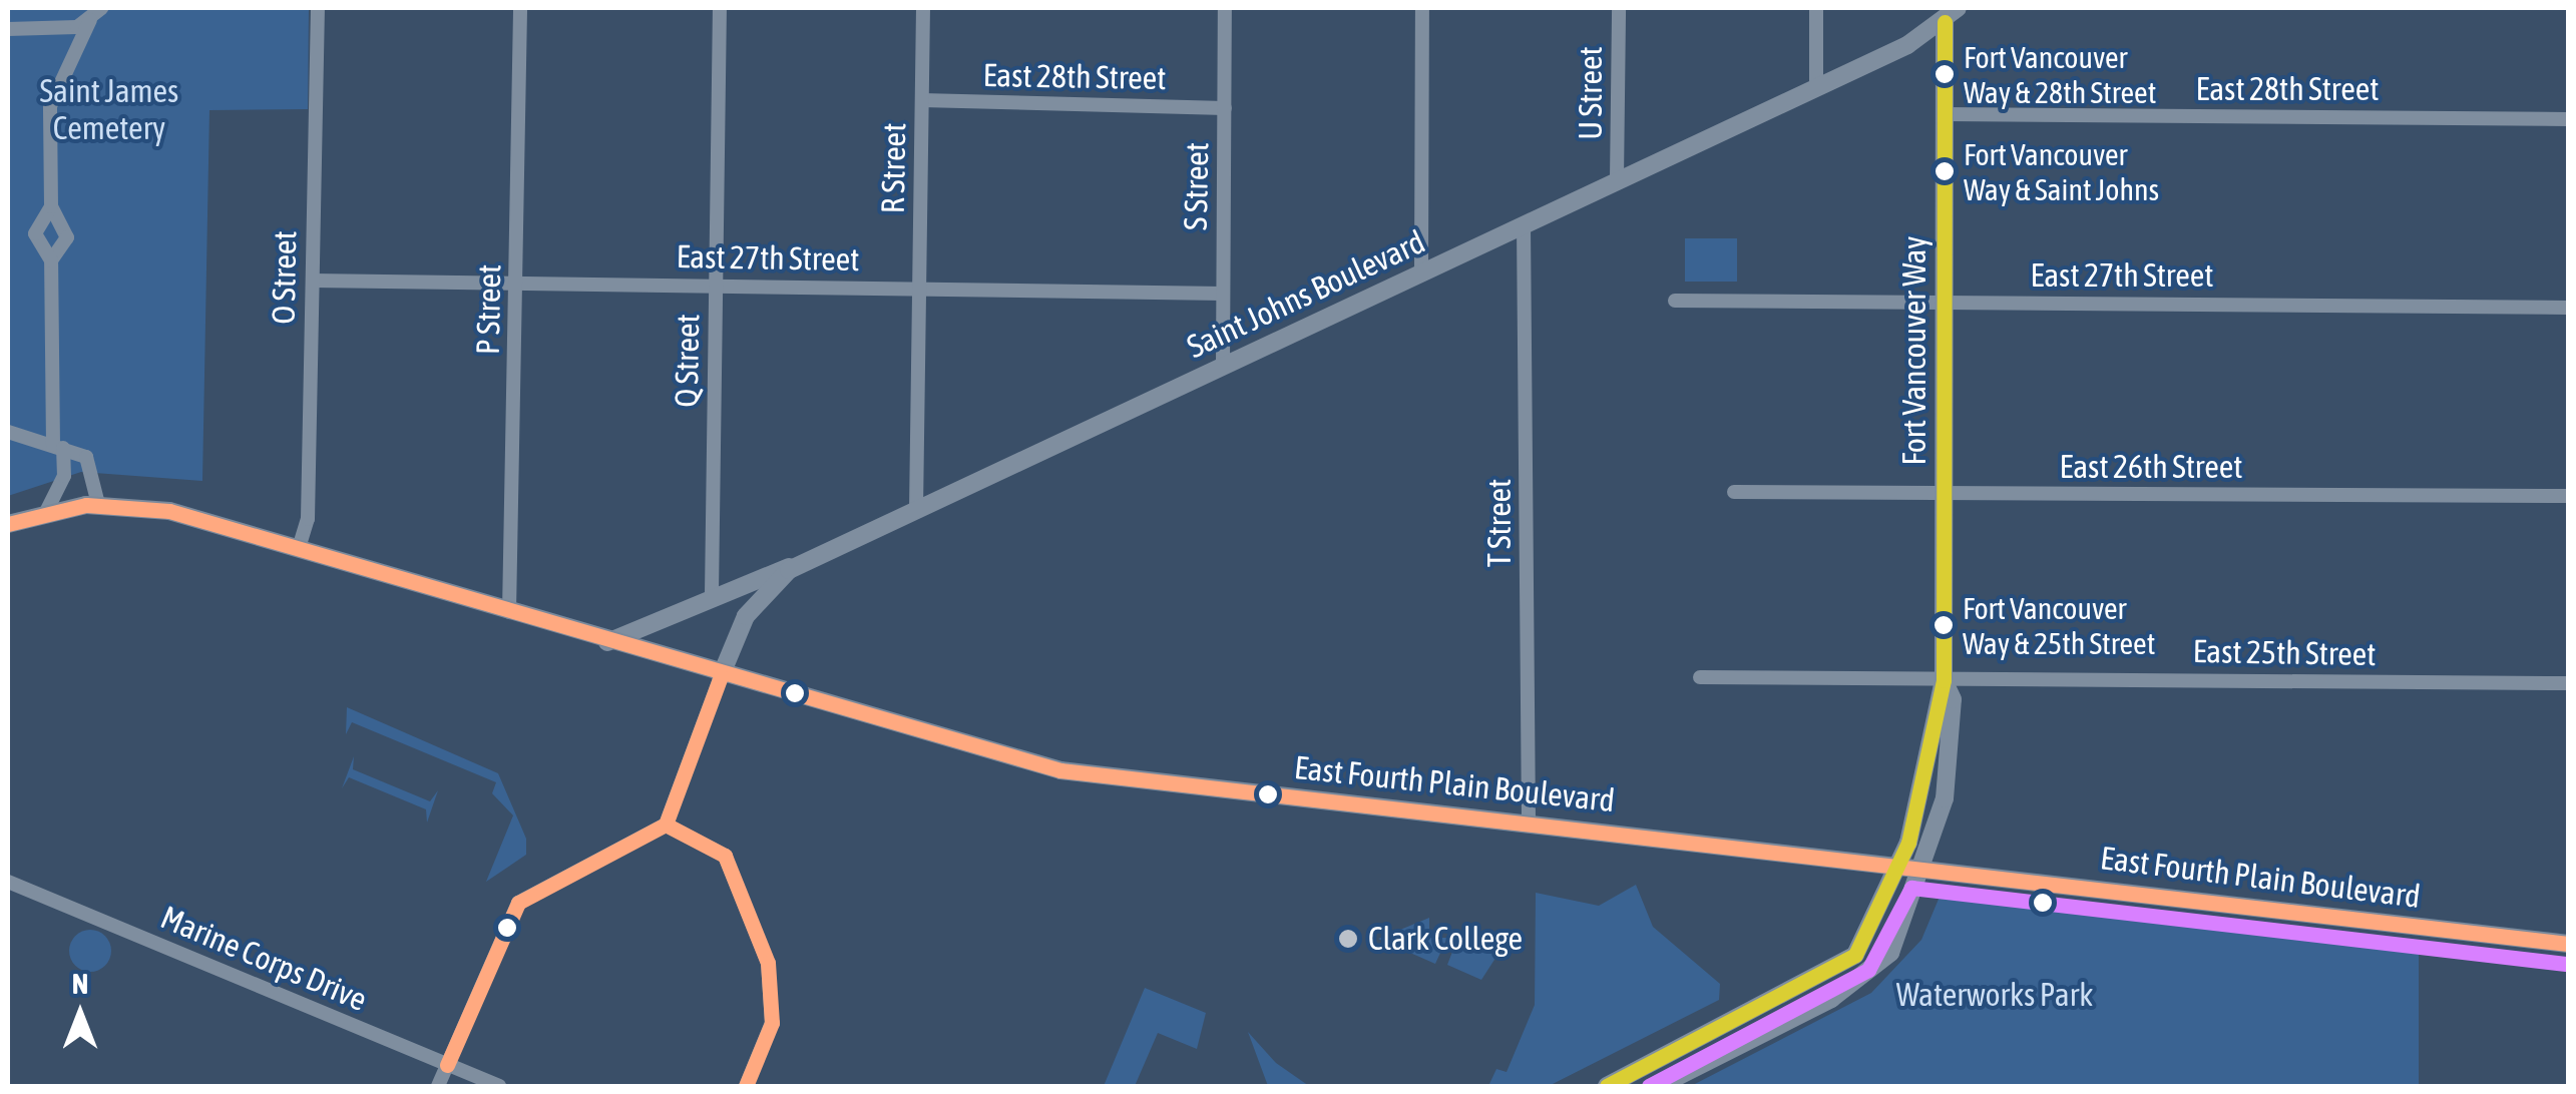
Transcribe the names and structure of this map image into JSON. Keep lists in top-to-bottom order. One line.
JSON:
{"streets":{"main road":["East Fourth Plain Boulevard"],"street":["East 28th Street","U Street","R Street","S Street","East 27th Street","O Street","Saint Johns Boulevard","P Street","Fort Vancouver Way","Q Street","East 26th Street","T Street","East 25th Street","Marine Corps Drive"]},"crossings":[["East 28th Street","R Street"],["East 28th Street","S Street"],["East 28th Street","Fort Vancouver Way"],["U Street","Saint Johns Boulevard"],["R Street","East 27th Street"],["R Street","Saint Johns Boulevard"],["S Street","East 27th Street"],["S Street","Saint Johns Boulevard"],["East 27th Street","O Street"],["East 27th Street","P Street"],["East 27th Street","Fort Vancouver Way"],["East 27th Street","Q Street"],["O Street","East Fourth Plain Boulevard"],["Saint Johns Boulevard","Fort Vancouver Way"],["Saint Johns Boulevard","T Street"],["Saint Johns Boulevard","East Fourth Plain Boulevard"],["P Street","East Fourth Plain Boulevard"],["Fort Vancouver Way","East 26th Street"],["Fort Vancouver Way","East 25th Street"],["Fort Vancouver Way","East Fourth Plain Boulevard"],["T Street","East Fourth Plain Boulevard"]],"parks":["Saint James Cemetery","Waterworks Park"],"places":["Fort Vancouver Way & 28th Street","Fort Vancouver Way & Saint Johns","Fort Vancouver Way & 25th Street","Clark College"],"north":"top"}
